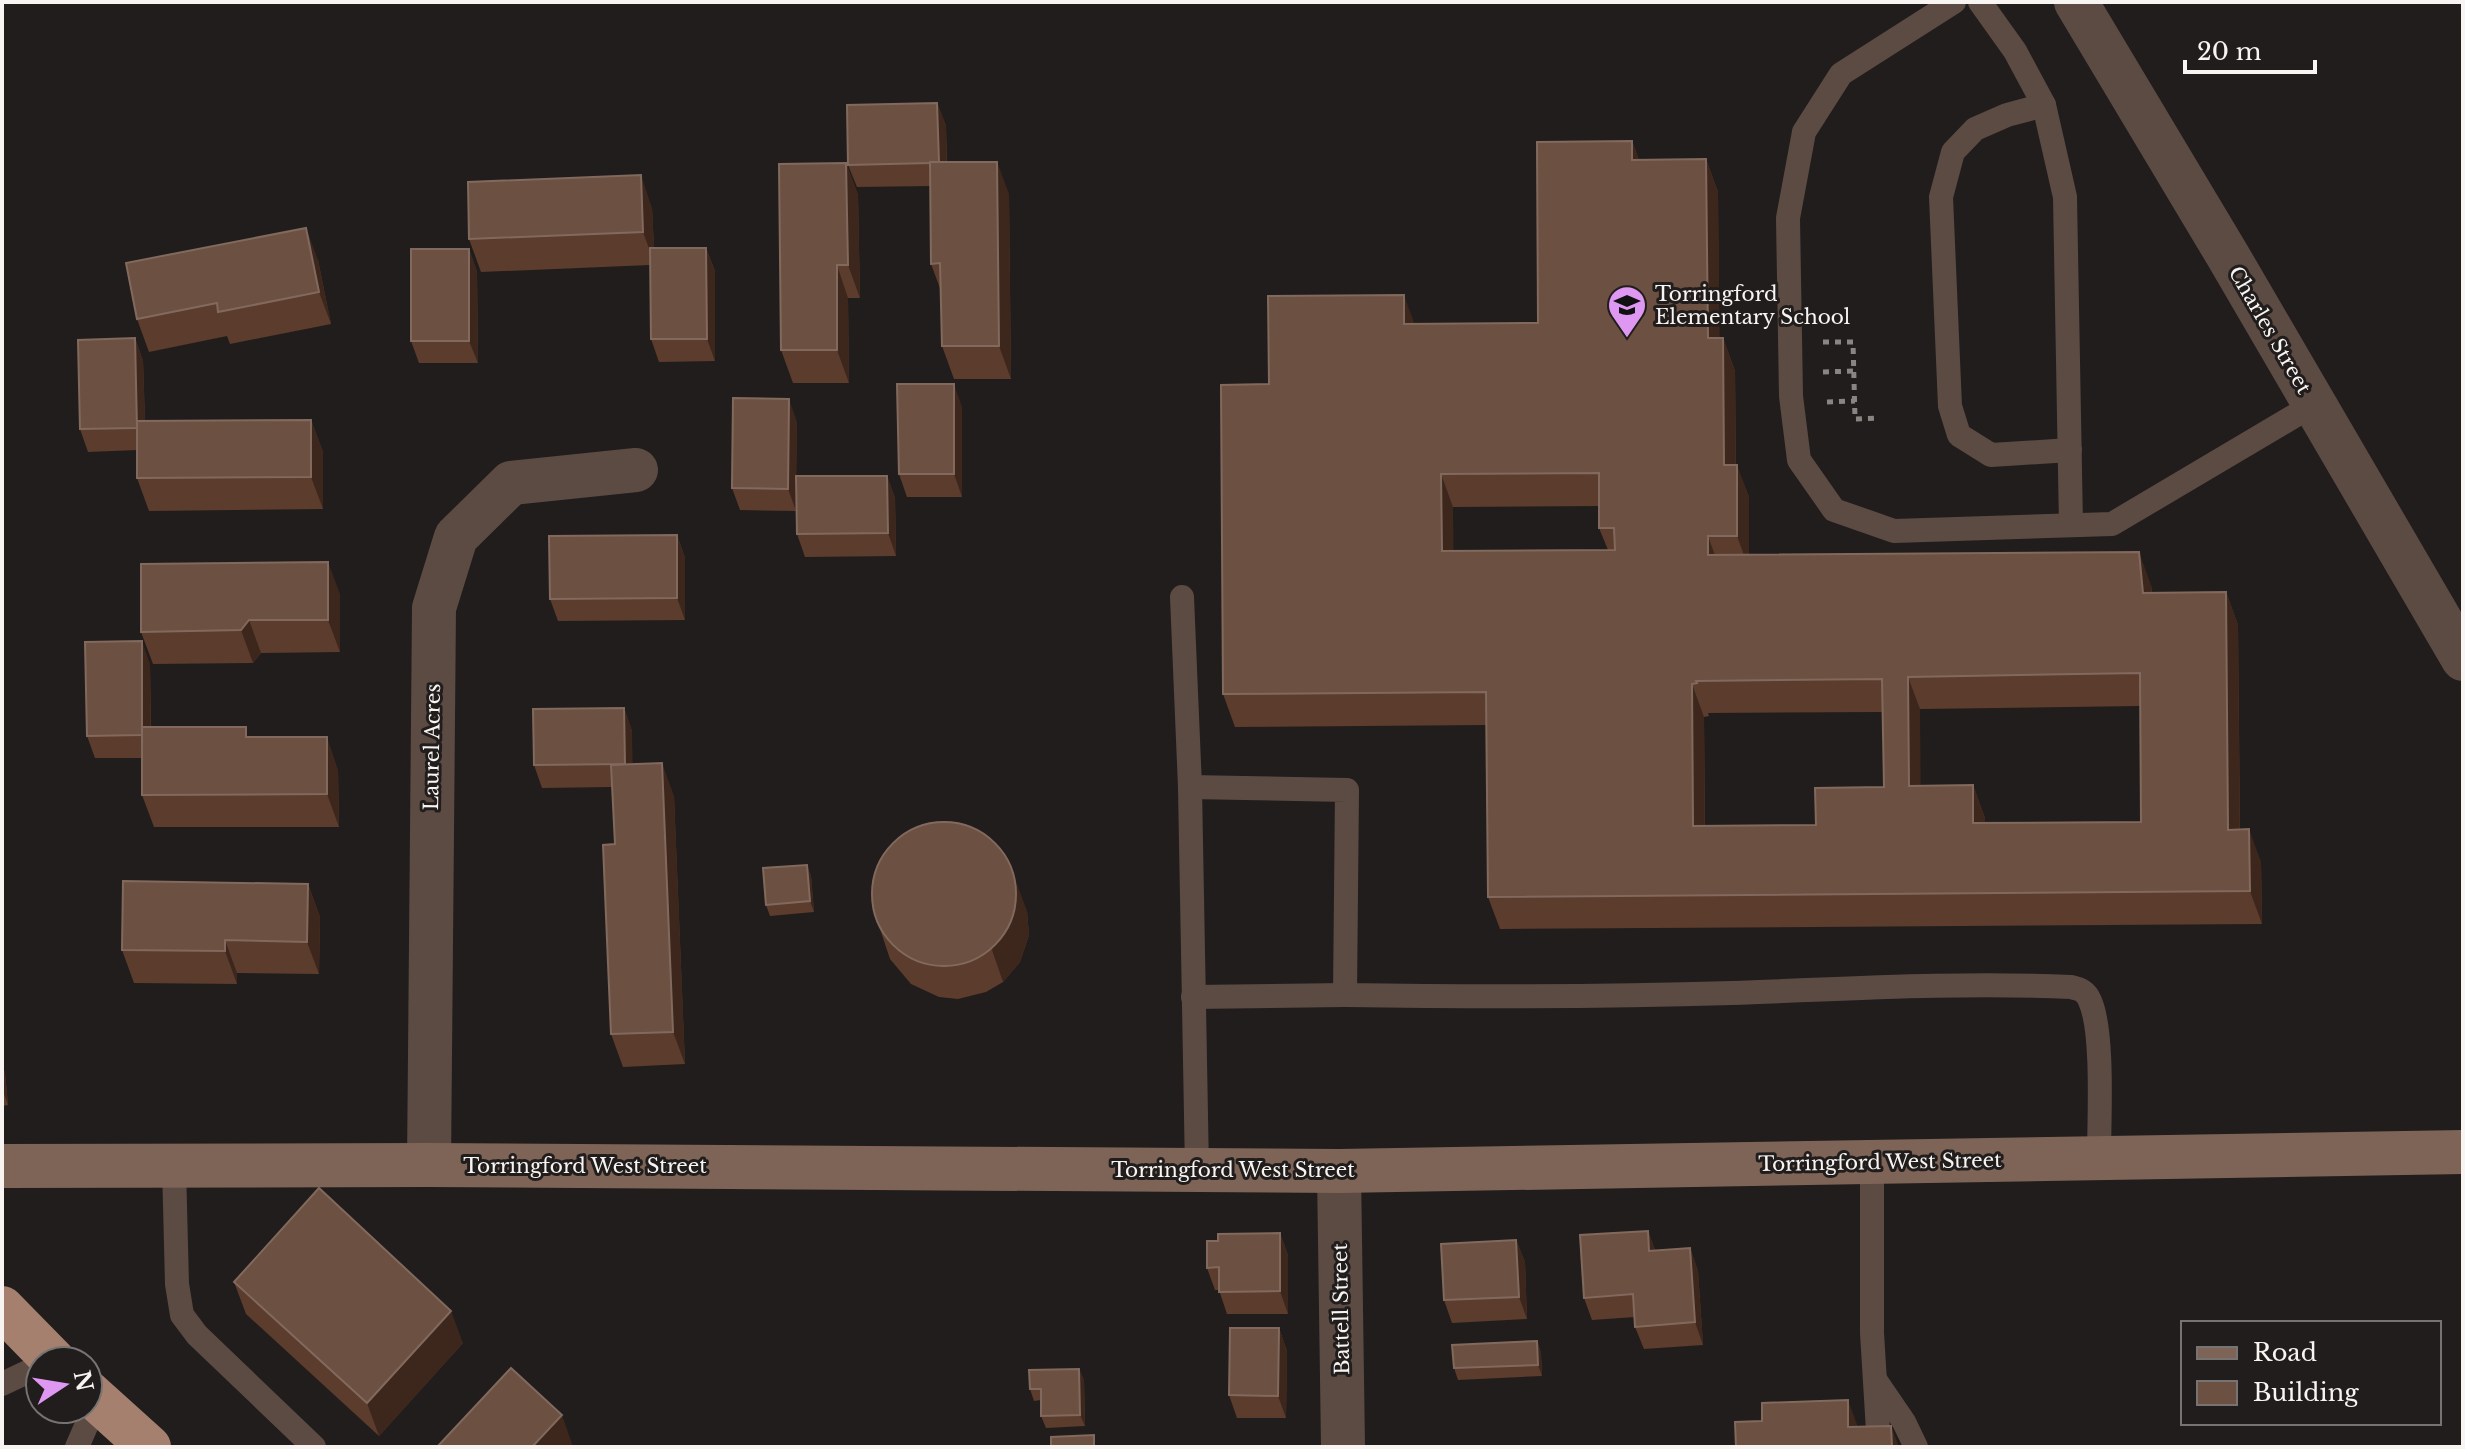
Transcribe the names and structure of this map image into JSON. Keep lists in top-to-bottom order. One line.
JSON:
{"streets":{"main road":["Torringford West Street"],"street":["Charles Street","Laurel Acres","Battell Street"]},"crossings":[["Laurel Acres","Torringford West Street"],["Torringford West Street","Battell Street"]],"places":{"school or university":["Torringford Elementary School"]},"legend":["Road","Building"],"scale_bar":"20 m","north":"right"}
